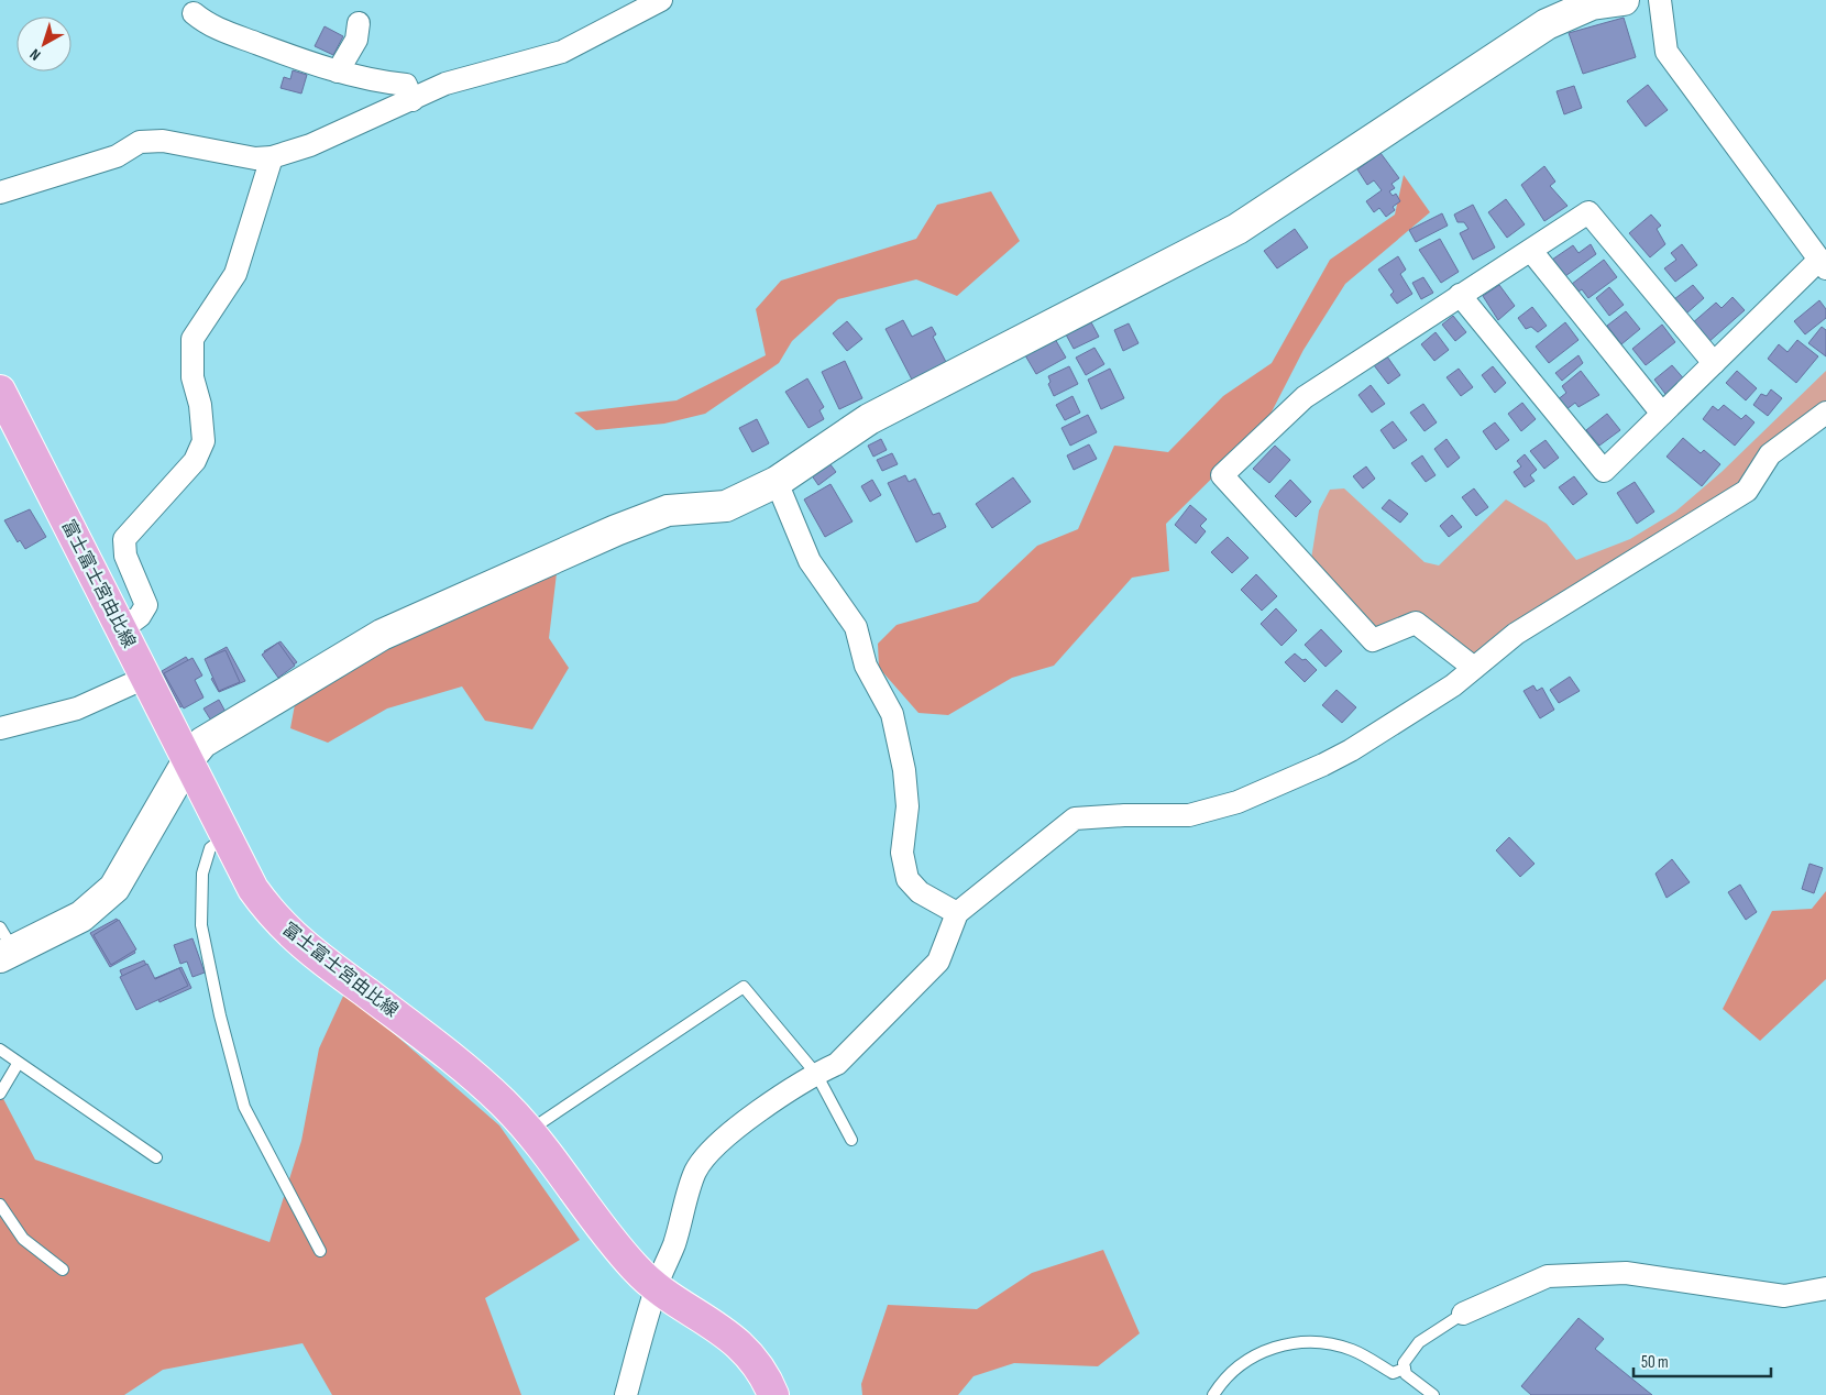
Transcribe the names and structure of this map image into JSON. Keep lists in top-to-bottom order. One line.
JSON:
{"streets":{"main road":["富士富士宮由比線"]},"scale_bar":"50 m","north":"bottom left"}
